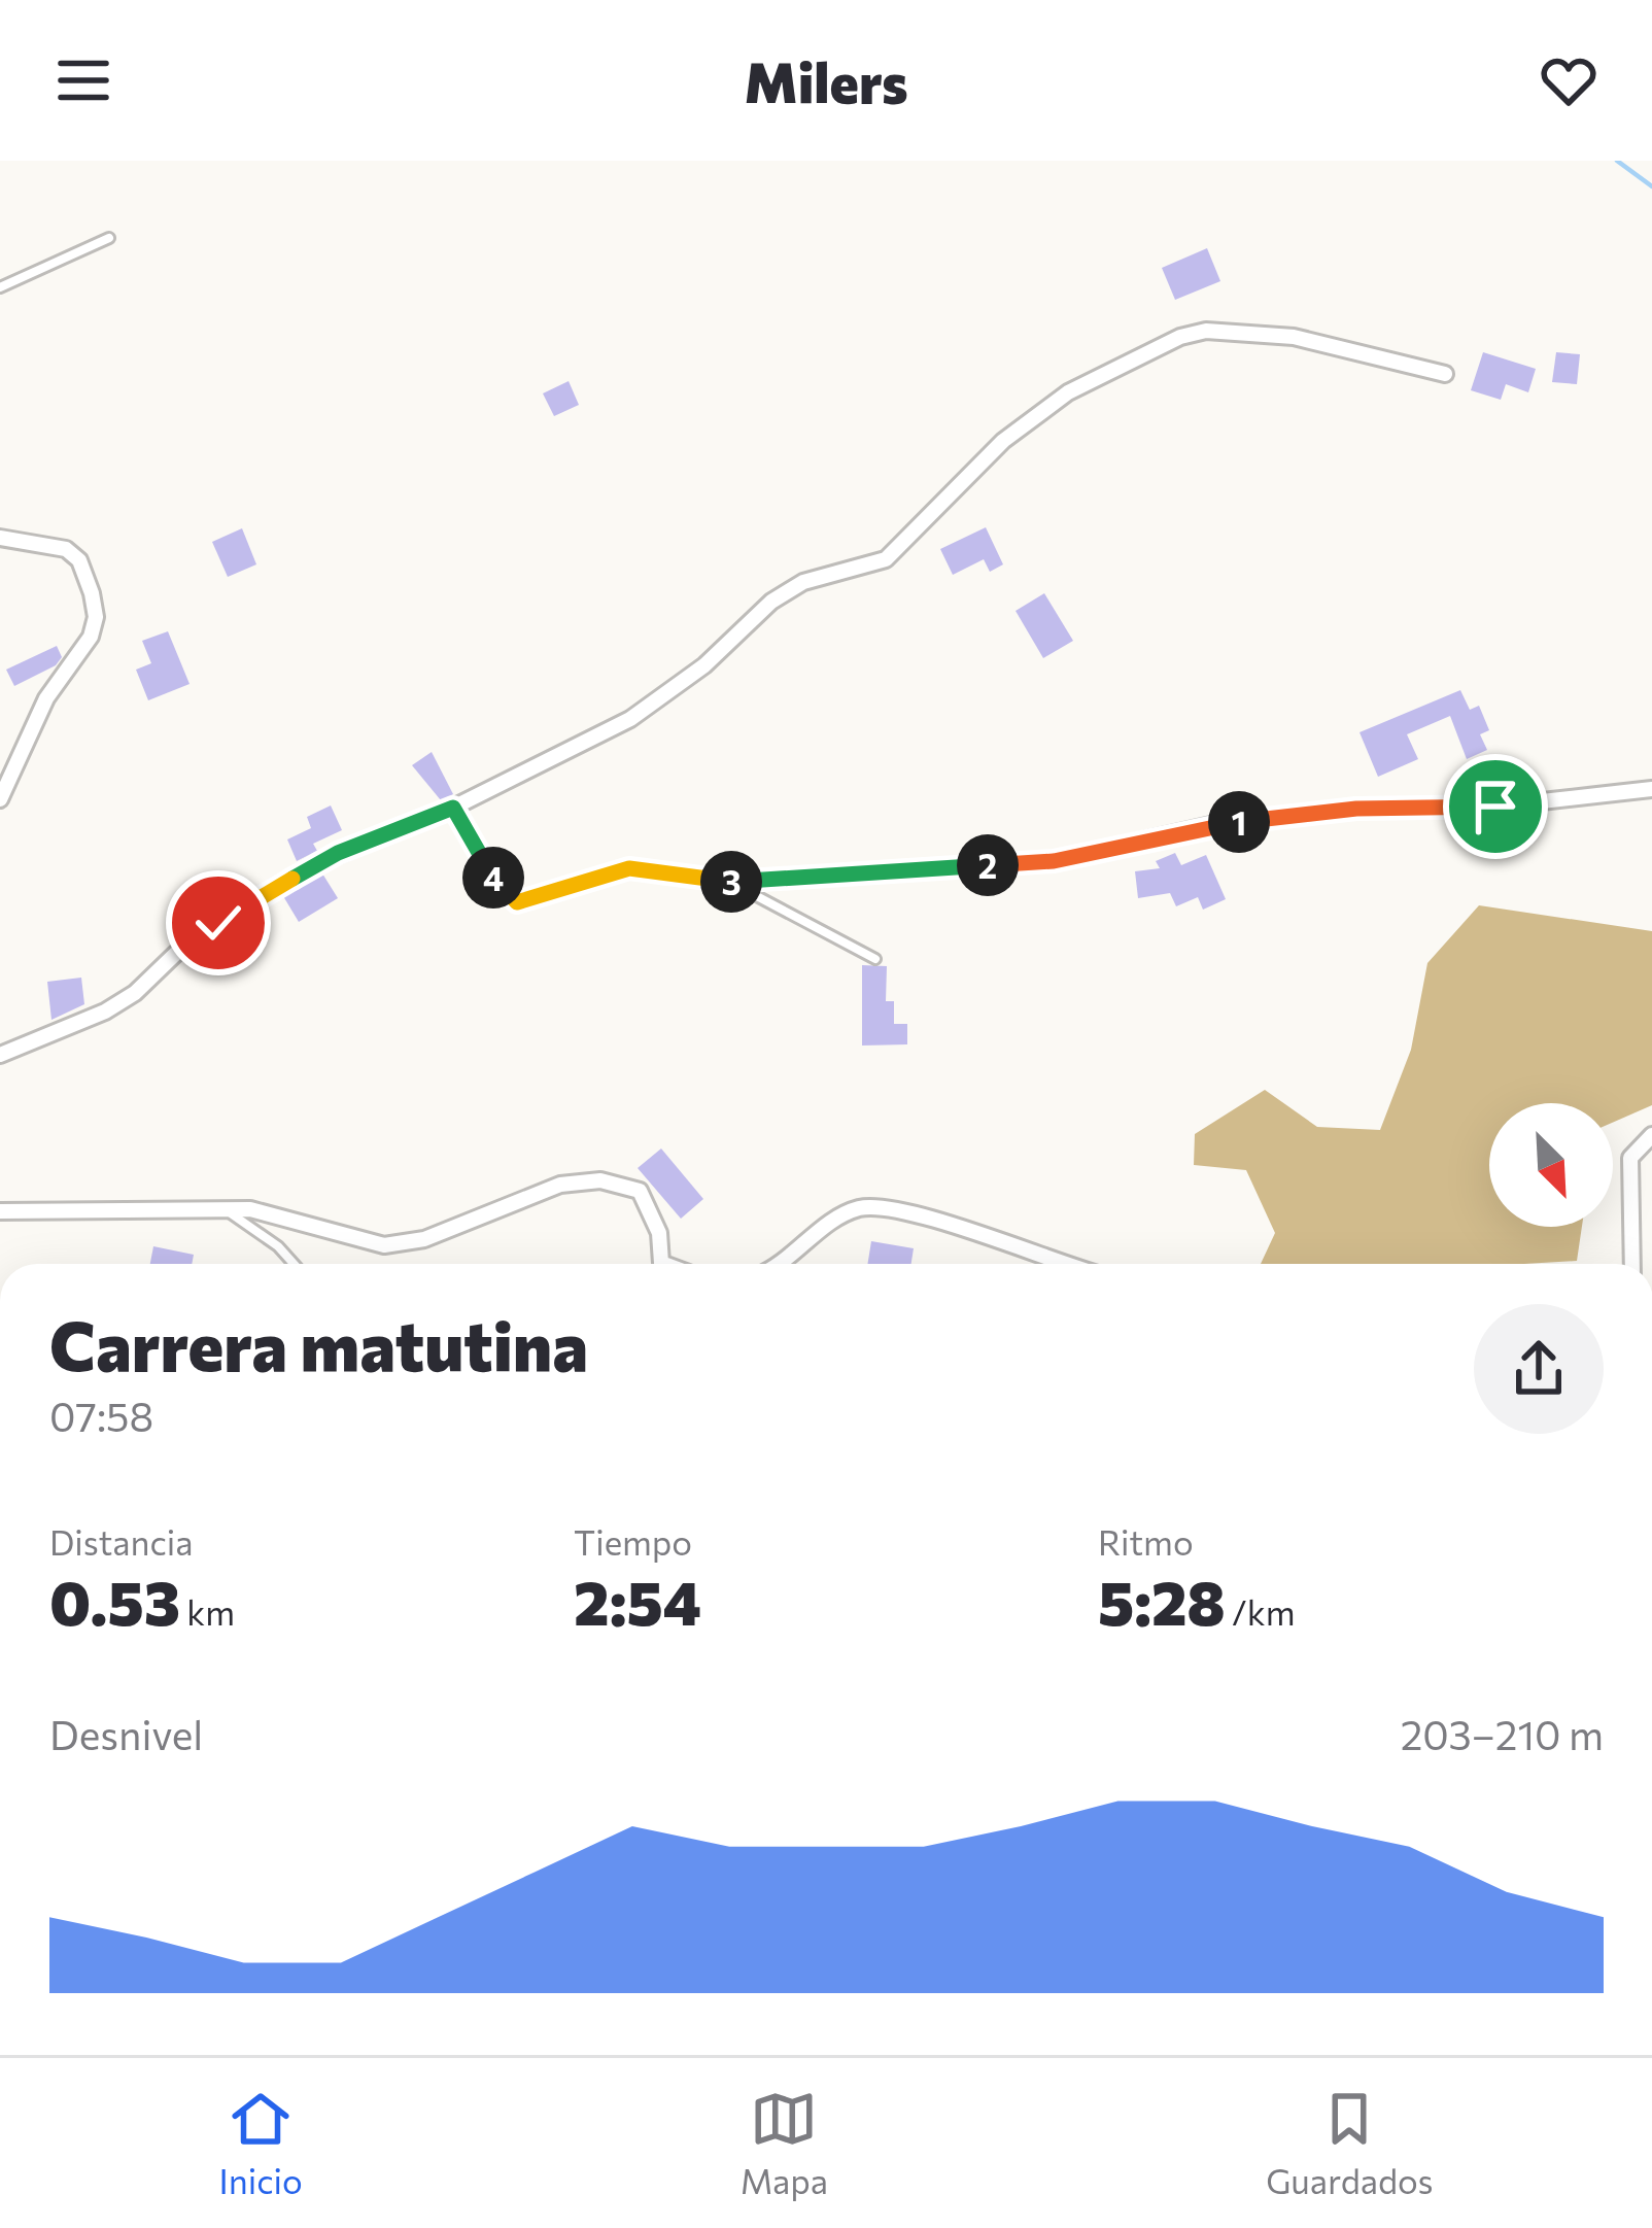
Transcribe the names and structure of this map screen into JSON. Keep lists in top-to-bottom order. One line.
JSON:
{"north":"bottom right","page":{"header":"Milers","pins":["1","2","4","3"],"heading":["Carrera matutina","07:58"],"stats":[["Distancia","0.53 km"],["Tiempo","2:54"],["Ritmo","5:28 /km"]],"chart":["Desnivel","203–210 m"],"tabs":["Inicio","Mapa","Guardados"]}}
